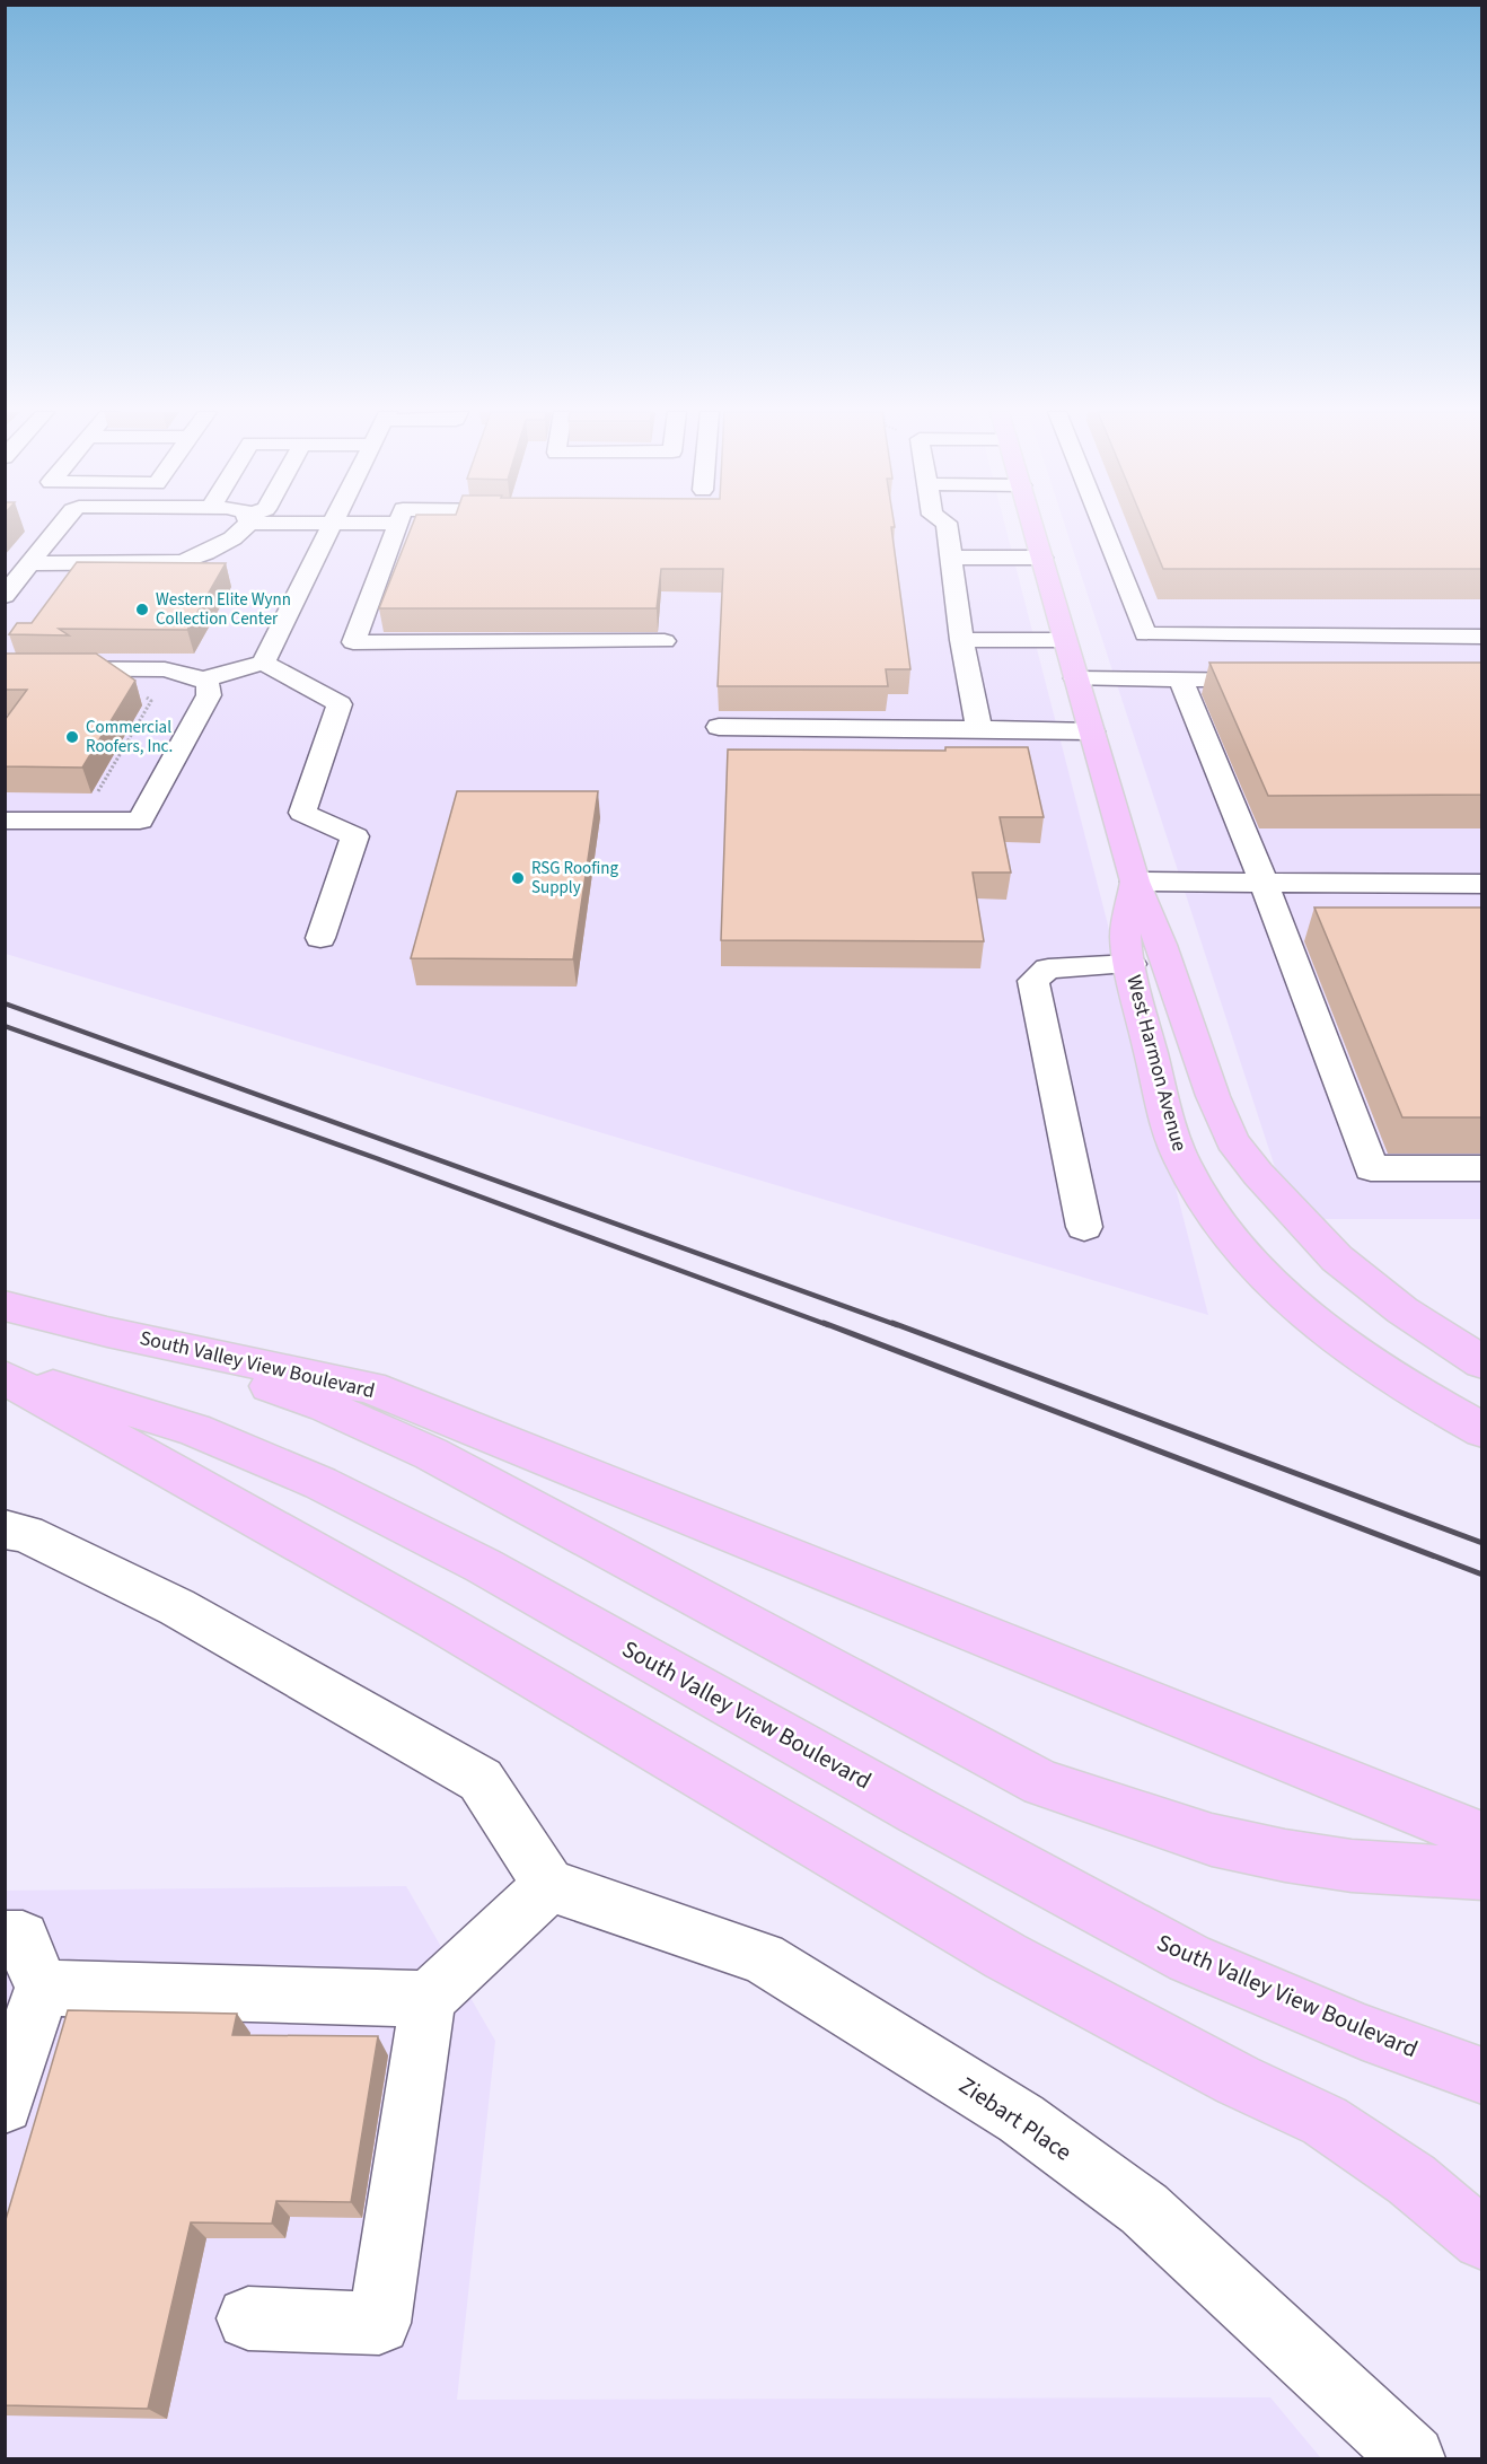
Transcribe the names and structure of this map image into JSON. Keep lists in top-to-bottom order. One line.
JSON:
{"streets":{"main road":["West Harmon Avenue","South Valley View Boulevard"],"street":["Ziebart Place"]},"places":["Western Elite Wynn Collection Center","Commercial Roofers, Inc.","RSG Roofing Supply"]}
